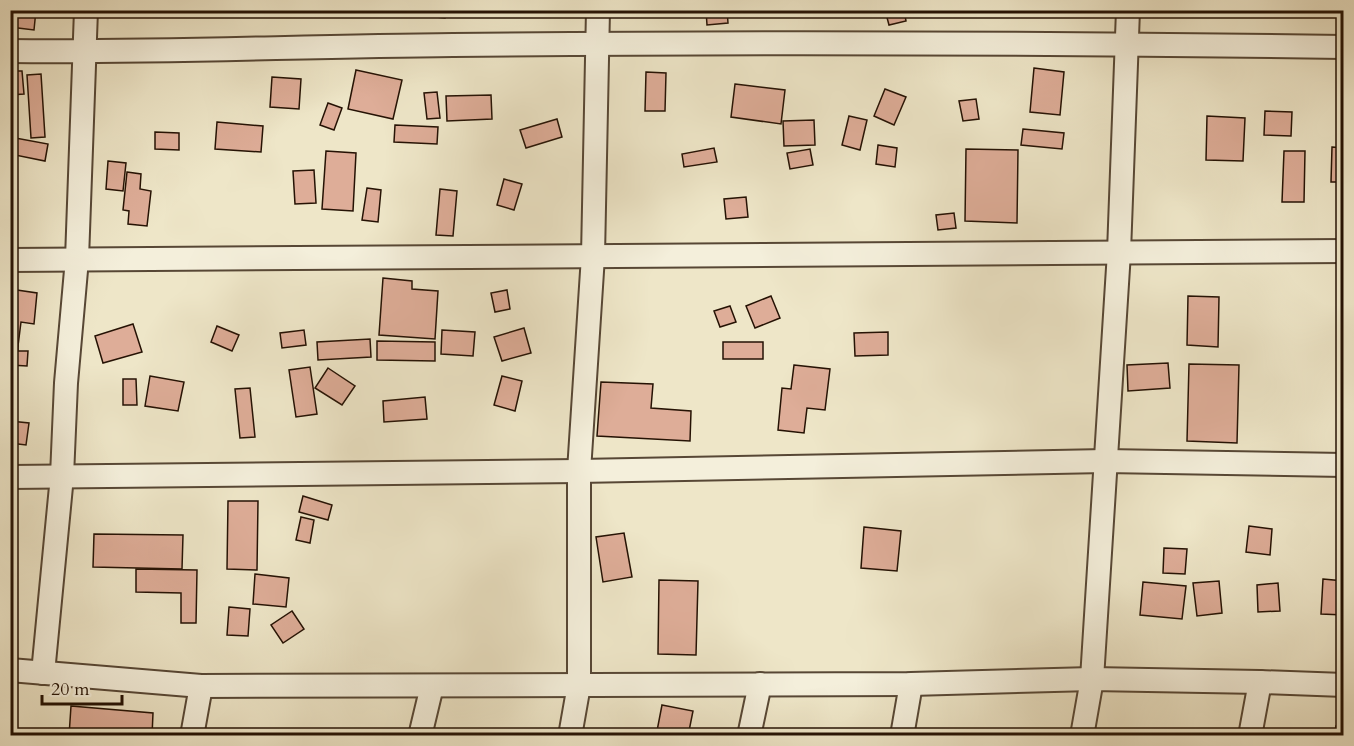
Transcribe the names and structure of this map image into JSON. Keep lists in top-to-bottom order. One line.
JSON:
{"scale_bar":"20 m"}
